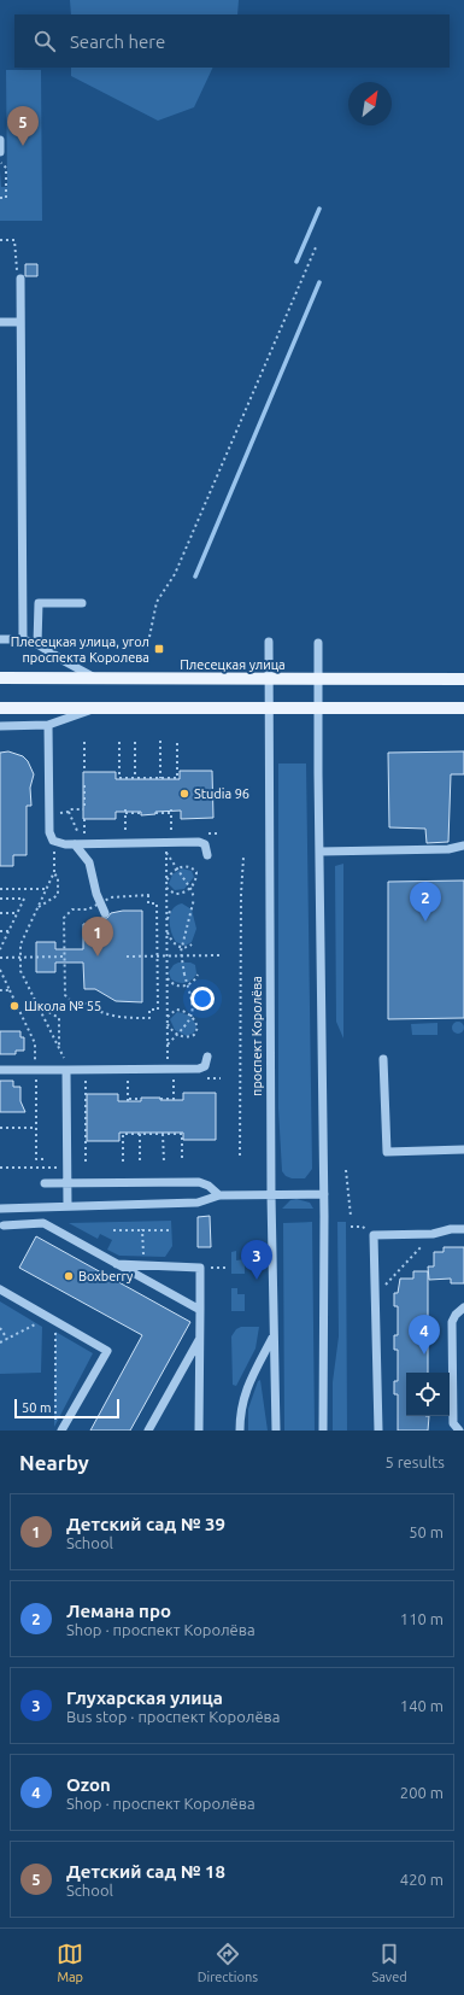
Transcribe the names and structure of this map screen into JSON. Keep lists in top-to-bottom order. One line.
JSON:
{"streets":{"main road":["Плесецкая улица"],"street":["проспект Королёва"]},"crossings":[["Плесецкая улица","проспект Королёва"]],"places":{"transit":["Плесецкая улица, угол проспекта Королева"],"other":["Studia 96","Школа № 55","Boxberry"]},"scale_bar":"50 m","north":"top right","page":{"search":"Search here","pins":["5","2","1","3","4"],"scale":"50 m","heading":["Nearby","5 results"],"list":[{"mark":"1","name":"Детский сад № 39","note":"School","value":"50 m"},{"mark":"2","name":"Лемана про","note":"Shop · проспект Королёва","value":"110 m"},{"mark":"3","name":"Глухарская улица","note":"Bus stop · проспект Королёва","value":"140 m"},{"mark":"4","name":"Ozon","note":"Shop · проспект Королёва","value":"200 m"},{"mark":"5","name":"Детский сад № 18","note":"School","value":"420 m"}],"nav":["Map","Directions","Saved"]}}
